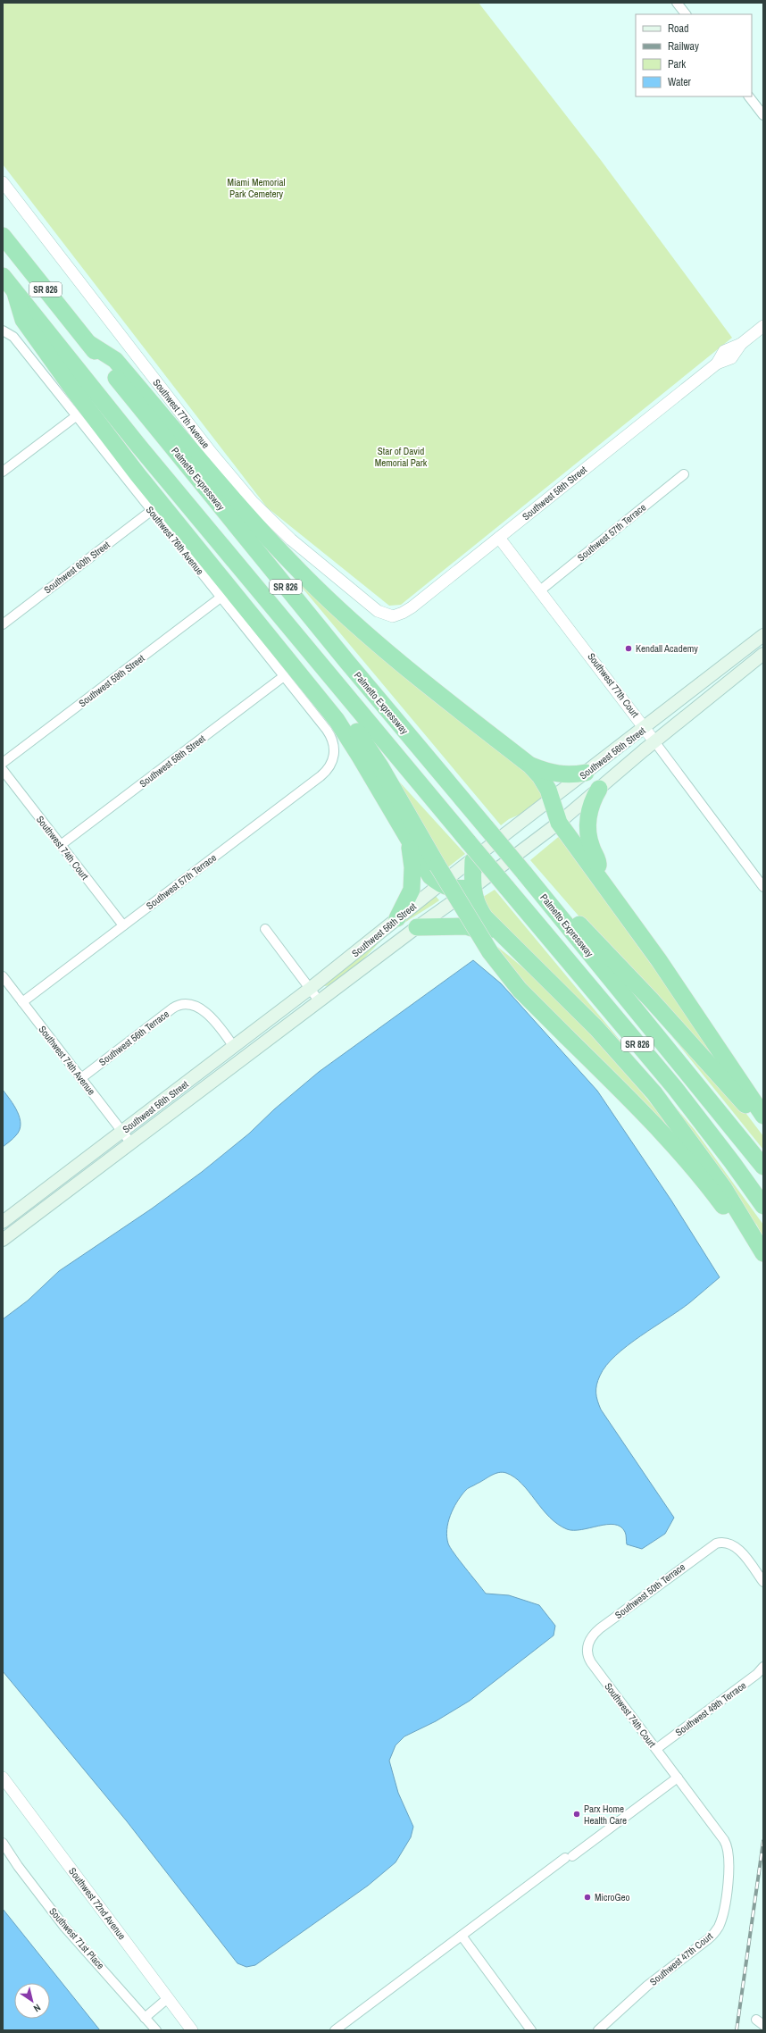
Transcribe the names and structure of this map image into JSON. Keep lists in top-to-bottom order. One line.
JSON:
{"streets":{"highway":["SR 826","Palmetto Expressway"],"main road":["Southwest 56th Street"],"street":["Southwest 77th Avenue","Southwest 58th Street","Southwest 57th Terrace","Southwest 76th Avenue","Southwest 60th Street","Southwest 59th Street","Southwest 77th Court","Southwest 74th Court","Southwest 56th Terrace","Southwest 74th Avenue","Southwest 50th Terrace","Southwest 49th Terrace","Southwest 72nd Avenue","Southwest 71st Place","Southwest 47th Court"]},"crossings":[["Southwest 77th Avenue","Southwest 58th Street"],["Southwest 58th Street","Southwest 76th Avenue"],["Southwest 58th Street","Southwest 77th Court"],["Southwest 58th Street","Southwest 74th Court"],["Southwest 57th Terrace","Southwest 76th Avenue"],["Southwest 57th Terrace","Southwest 77th Court"],["Southwest 57th Terrace","Southwest 74th Court"],["Southwest 57th Terrace","Southwest 74th Avenue"],["Southwest 76th Avenue","Southwest 60th Street"],["Southwest 76th Avenue","Southwest 59th Street"],["Southwest 77th Court","Southwest 56th Street"],["Southwest 56th Street","Southwest 56th Terrace"],["Southwest 56th Street","Southwest 74th Avenue"],["Southwest 74th Court","Southwest 50th Terrace"],["Southwest 74th Court","Southwest 49th Terrace"],["Southwest 74th Court","Southwest 47th Court"],["Southwest 56th Terrace","Southwest 74th Avenue"]],"parks":["Miami Memorial Park Cemetery","Star of David Memorial Park"],"places":["Kendall Academy","Parx Home Health Care","MicroGeo"],"legend":["Road","Railway","Park","Water"],"north":"bottom right"}
